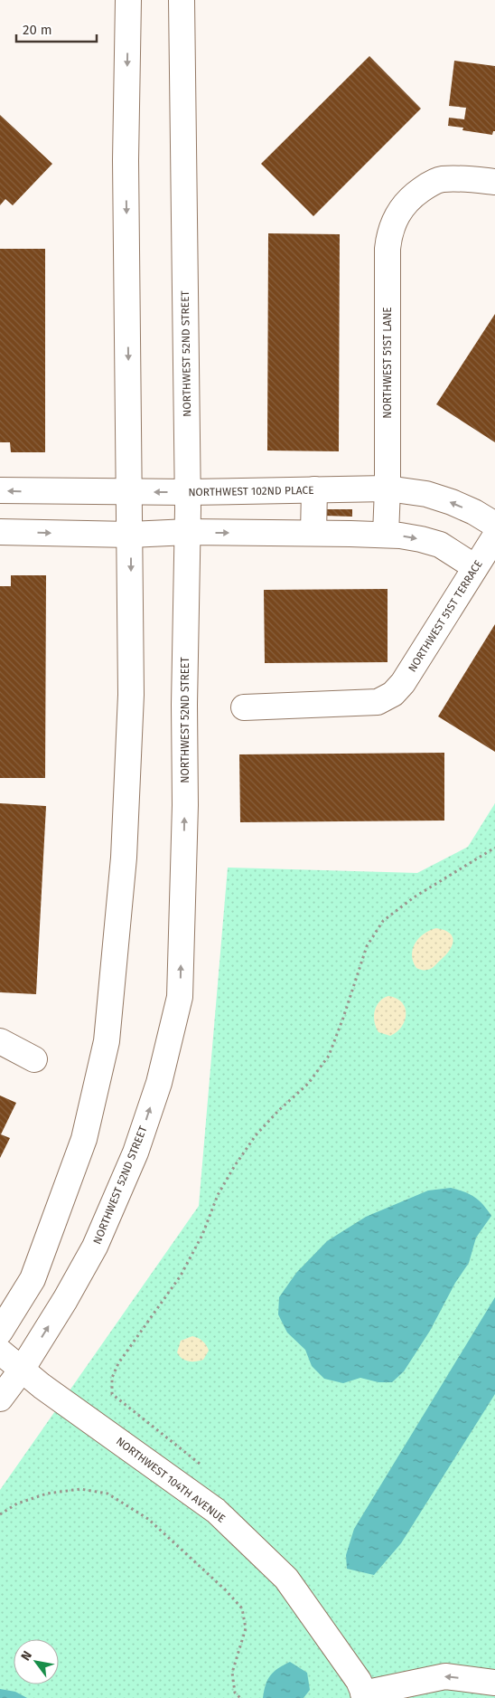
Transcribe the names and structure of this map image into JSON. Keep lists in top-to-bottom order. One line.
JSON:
{"streets":{"street":["NORTHWEST 52ND STREET","NORTHWEST 51ST LANE","NORTHWEST 102ND PLACE","NORTHWEST 51ST TERRACE","NORTHWEST 104TH AVENUE"]},"crossings":[["NORTHWEST 52ND STREET","NORTHWEST 102ND PLACE"],["NORTHWEST 52ND STREET","NORTHWEST 104TH AVENUE"],["NORTHWEST 51ST LANE","NORTHWEST 102ND PLACE"]],"scale_bar":"20 m","north":"top left"}
